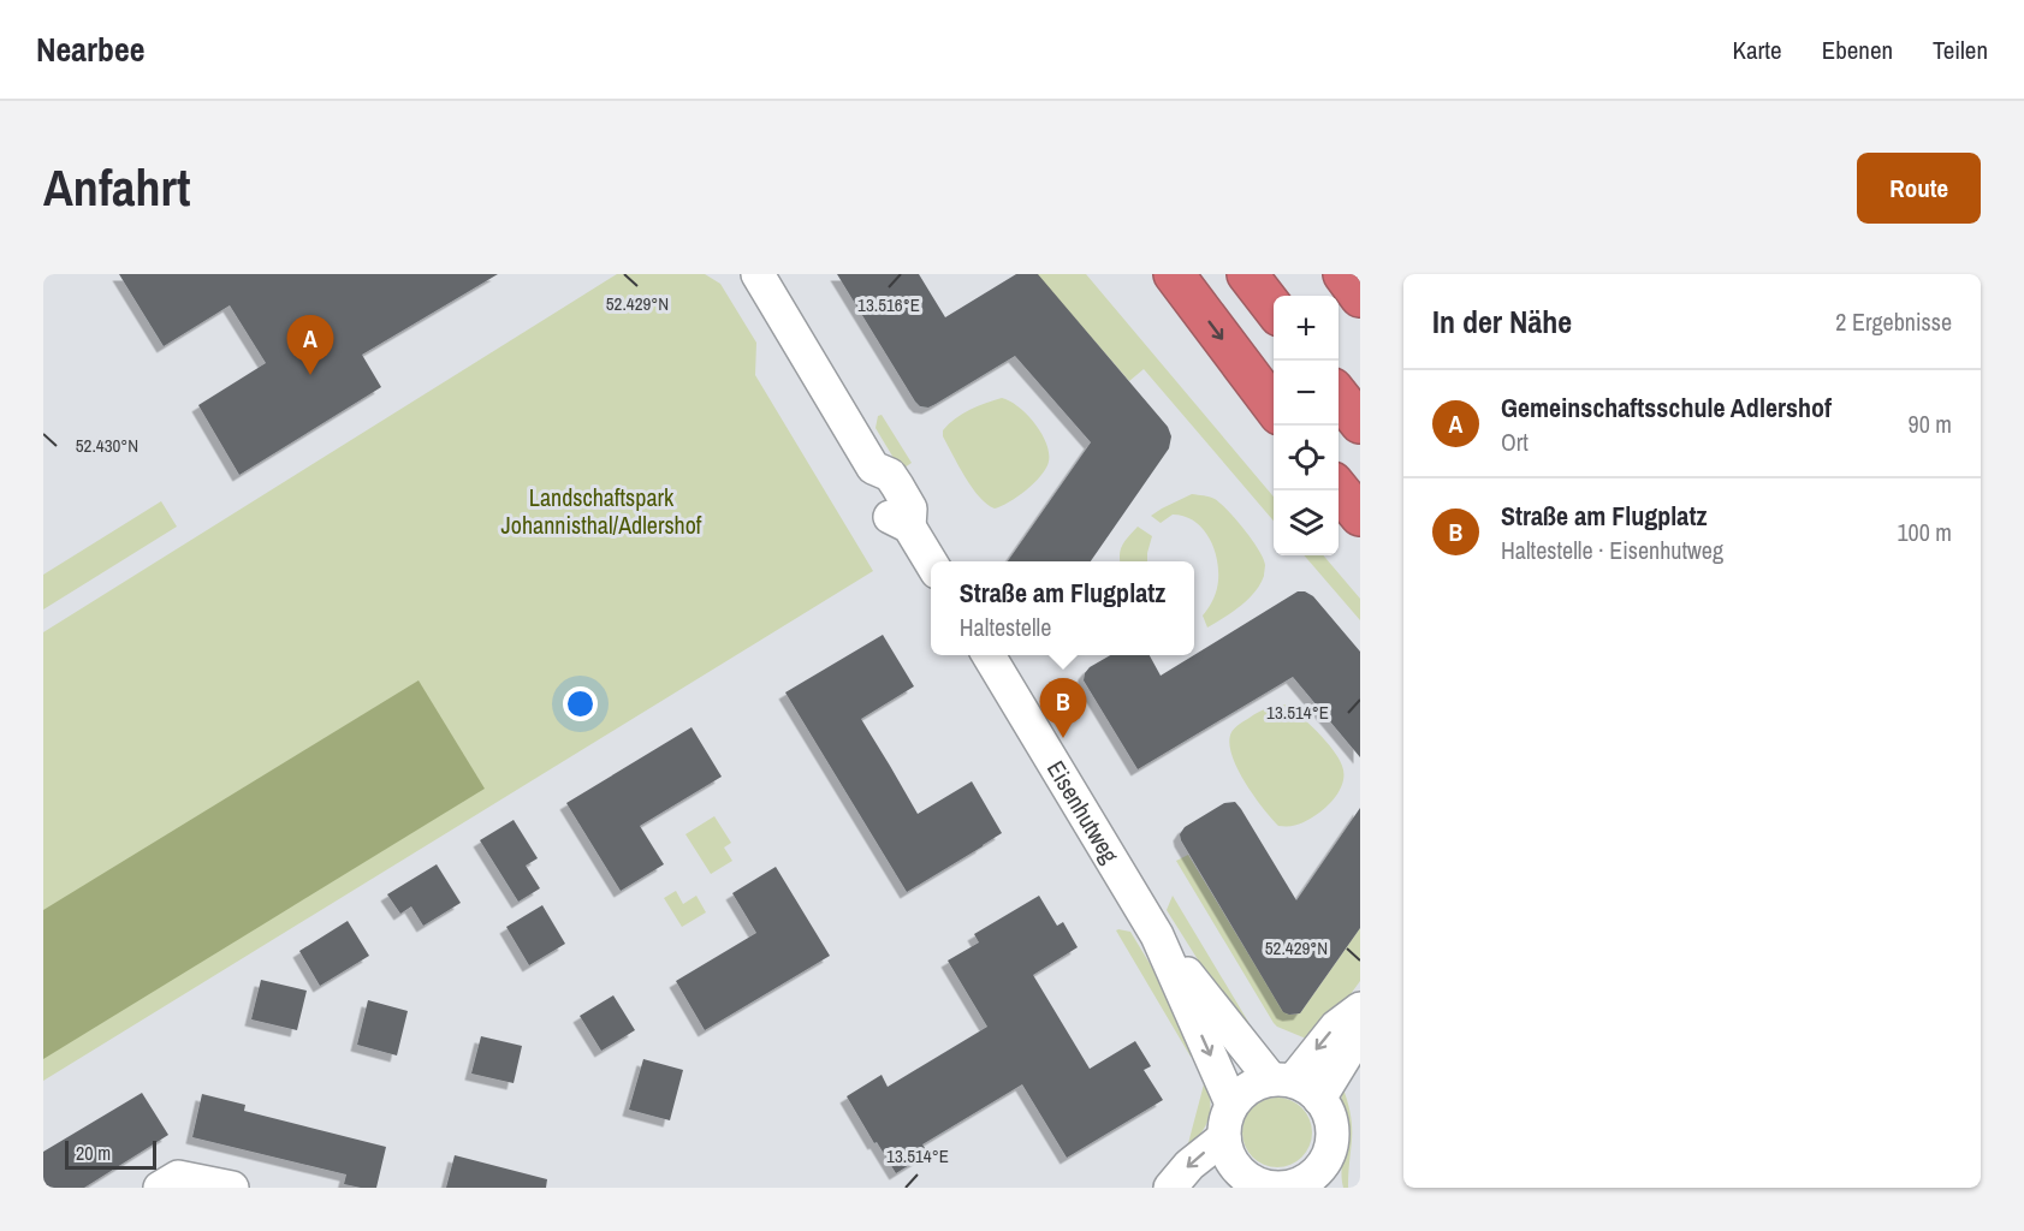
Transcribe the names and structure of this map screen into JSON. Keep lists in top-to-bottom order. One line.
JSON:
{"streets":{"street":["Eisenhutweg"]},"parks":["Landschaftspark Johannisthal/Adlershof"],"scale_bar":"20 m","page":{"header":"Nearbee","nav":["Karte","Ebenen","Teilen"],"buttons":"Route","title":"Anfahrt","heading":["In der Nähe","2 Ergebnisse"],"map_buttons":["+","−"],"pins":["A","B"],"list":[{"mark":"A","name":"Gemeinschaftsschule Adlershof","note":"Ort","value":"90 m"},{"mark":"B","name":"Straße am Flugplatz","note":"Haltestelle · Eisenhutweg","value":"100 m"}],"popup":["Straße am Flugplatz","Haltestelle"],"scale":"20 m"},"coordinates":["52.429°N","13.516°E","52.430°N","13.514°E"]}
